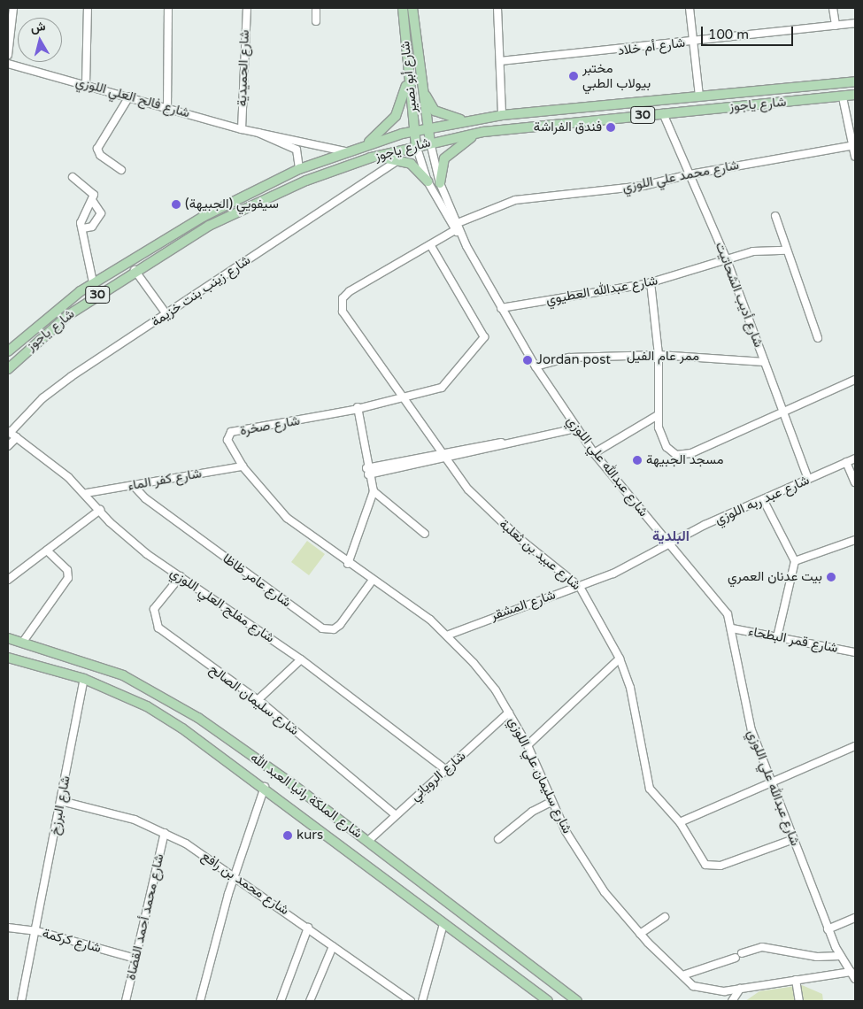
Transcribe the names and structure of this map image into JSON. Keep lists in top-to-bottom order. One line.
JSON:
{"streets":{"main road":["شارع أبو نصير","شارع ياجوز","30","شارع الملكة رانيا العبد الله"],"street":["شارع أم خلاد","شارع الحميدية","شارع فالح العلي اللوزي","شارع محمد علي اللوزي","شارع عبدالله العطيوي","شارع زينب بنت خزيمة","شارع أديب الشحاتيت","ممر عام الفيل","شارع صخرة","شارع عبدالله علي اللوزي","شارع كفر الماء","شارع عبد ربه اللوزي","شارع عبيد بن ثعلبة","شارع عامر ظاظا","شارع مفلح العلي اللوزي","شارع المشقر","شارع قمر البطحاء","شارع سليمان الصالح","شارع سليمان علي اللوزي","شارع الروياني","شارع البرزخ","شارع محمد بن رافع","شارع محمد أحمد القضاة","شارع كركمة"]},"crossings":[["شارع الحميدية","شارع فالح العلي اللوزي"],["شارع أبو نصير","شارع ياجوز"],["شارع أبو نصير","شارع عبدالله علي اللوزي"],["شارع فالح العلي اللوزي","شارع ياجوز"],["شارع ياجوز","شارع أديب الشحاتيت"],["شارع ياجوز","شارع عبدالله علي اللوزي"],["شارع محمد علي اللوزي","شارع أديب الشحاتيت"],["شارع محمد علي اللوزي","شارع صخرة"],["شارع محمد علي اللوزي","شارع عبدالله علي اللوزي"],["شارع محمد علي اللوزي","شارع عبيد بن ثعلبة"],["شارع عبدالله العطيوي","شارع أديب الشحاتيت"],["شارع عبدالله العطيوي","شارع عبدالله علي اللوزي"],["شارع زينب بنت خزيمة","شارع مفلح العلي اللوزي"],["شارع أديب الشحاتيت","ممر عام الفيل"],["شارع أديب الشحاتيت","شارع عبد ربه اللوزي"],["ممر عام الفيل","شارع عبدالله علي اللوزي"],["شارع صخرة","شارع عبيد بن ثعلبة"],["شارع صخرة","شارع سليمان علي اللوزي"],["شارع عبدالله علي اللوزي","شارع عبد ربه اللوزي"],["شارع عبدالله علي اللوزي","شارع عبيد بن ثعلبة"],["شارع عبدالله علي اللوزي","شارع المشقر"],["شارع عبدالله علي اللوزي","شارع قمر البطحاء"],["شارع عبدالله علي اللوزي","شارع سليمان علي اللوزي"],["شارع كفر الماء","شارع عامر ظاظا"],["شارع كفر الماء","شارع مفلح العلي اللوزي"],["شارع كفر الماء","شارع سليمان علي اللوزي"],["شارع عبد ربه اللوزي","شارع المشقر"],["شارع عبيد بن ثعلبة","شارع المشقر"],["شارع عامر ظاظا","شارع سليمان علي اللوزي"],["شارع مفلح العلي اللوزي","شارع سليمان الصالح"],["شارع مفلح العلي اللوزي","شارع الروياني"],["شارع المشقر","شارع سليمان علي اللوزي"],["شارع سليمان الصالح","شارع الروياني"],["شارع سليمان علي اللوزي","شارع الروياني"],["شارع الروياني","شارع الملكة رانيا العبد الله"],["شارع الملكة رانيا العبد الله","شارع البرزخ"],["شارع البرزخ","شارع محمد بن رافع"],["شارع البرزخ","شارع كركمة"],["شارع محمد بن رافع","شارع محمد أحمد القضاة"],["شارع محمد أحمد القضاة","شارع كركمة"]],"districts":["البلدية"],"places":["مختبر بيولاب الطبي","فندق الفراشة","سيفويي (الجبيهة)","Jordan post","مسجد الجبيهة","بيت عدنان العمري","kurs"],"scale_bar":"100 m","north":"top"}
